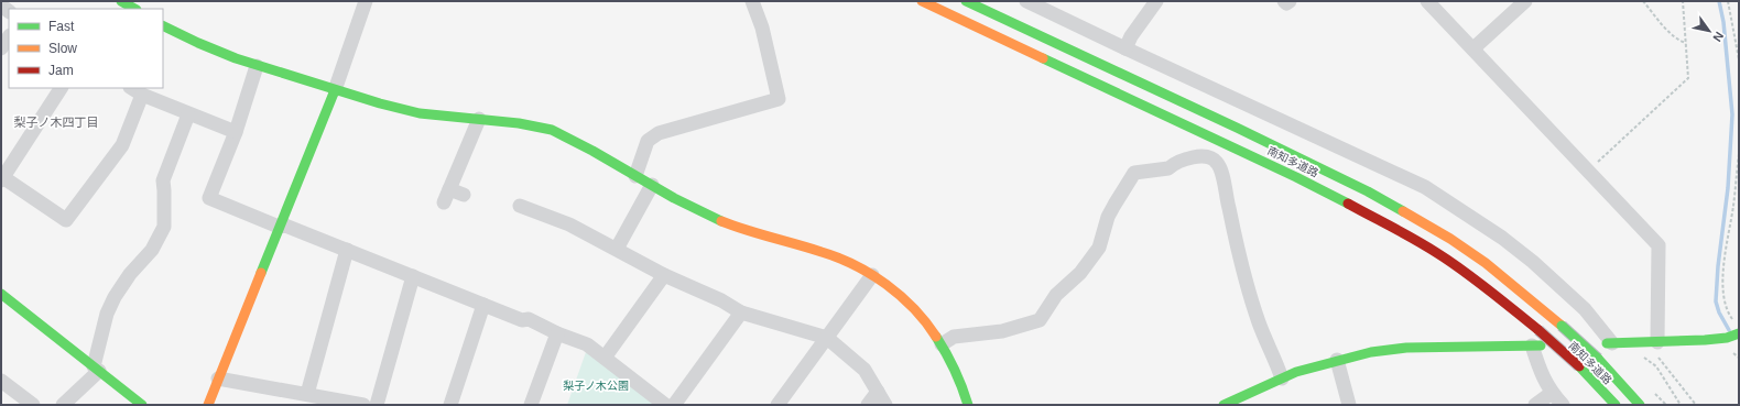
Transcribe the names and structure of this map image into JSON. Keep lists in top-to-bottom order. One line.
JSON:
{"streets":{"main road":["南知多道路"]},"districts":["梨子ノ木四丁目"],"parks":["梨子ノ木公園"],"legend":["Fast","Slow","Jam"],"north":"bottom right"}
